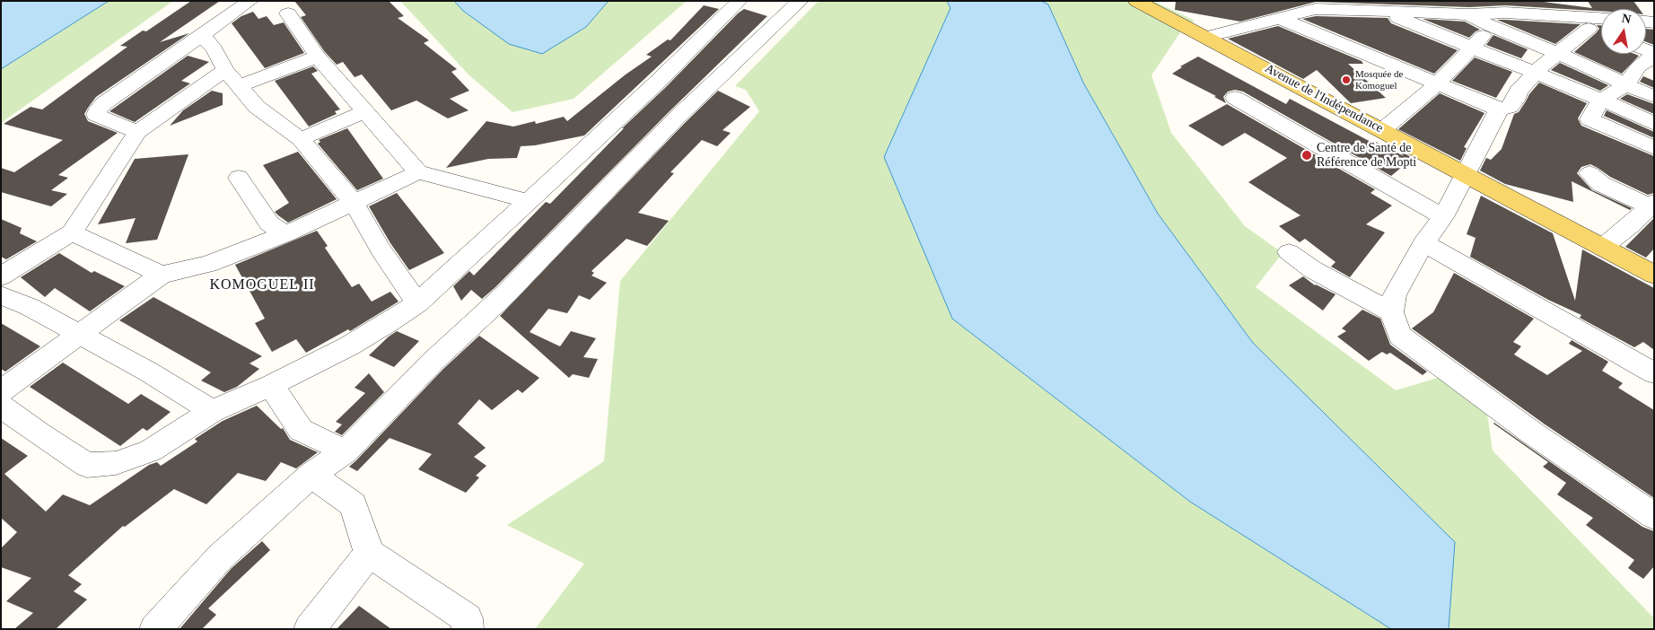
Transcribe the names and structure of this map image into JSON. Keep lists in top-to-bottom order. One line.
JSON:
{"streets":{"main road":["Avenue de l'Indépendance"]},"districts":["KOMOGUEL II"],"places":["Mosquée de Komoguel","Centre de Santé de Référence de Mopti"],"north":"top"}
